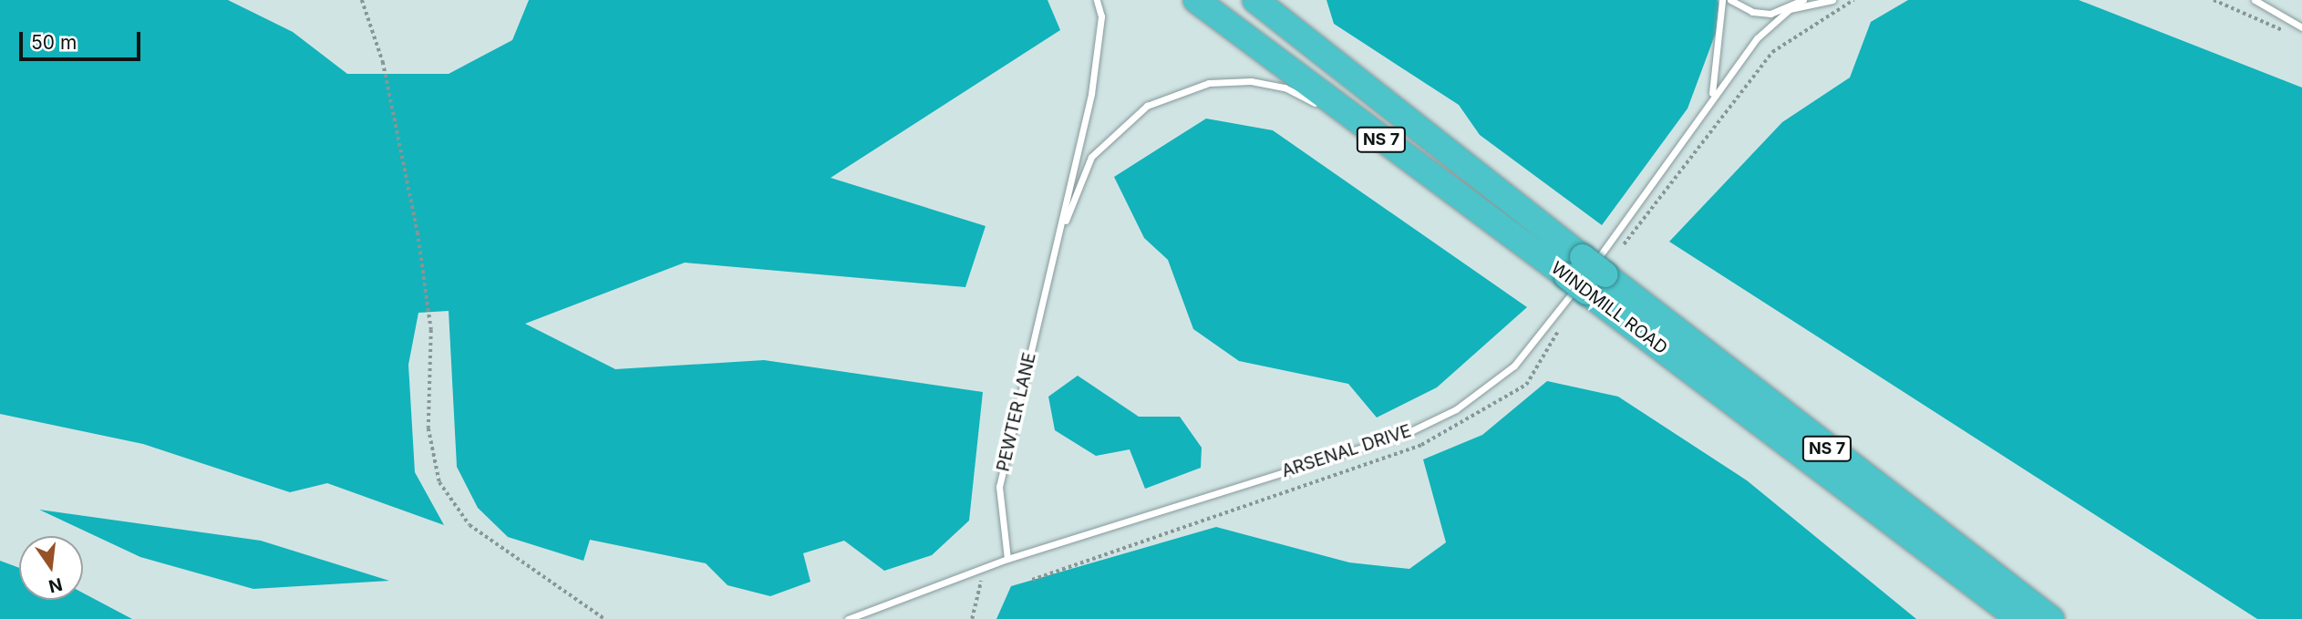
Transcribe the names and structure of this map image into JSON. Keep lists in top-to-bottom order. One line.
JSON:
{"streets":{"highway":["NS 7","WINDMILL ROAD"],"lane":["PEWTER LANE","ARSENAL DRIVE"]},"crossings":[["WINDMILL ROAD","PEWTER LANE"],["PEWTER LANE","ARSENAL DRIVE"]],"scale_bar":"50 m","north":"bottom"}
